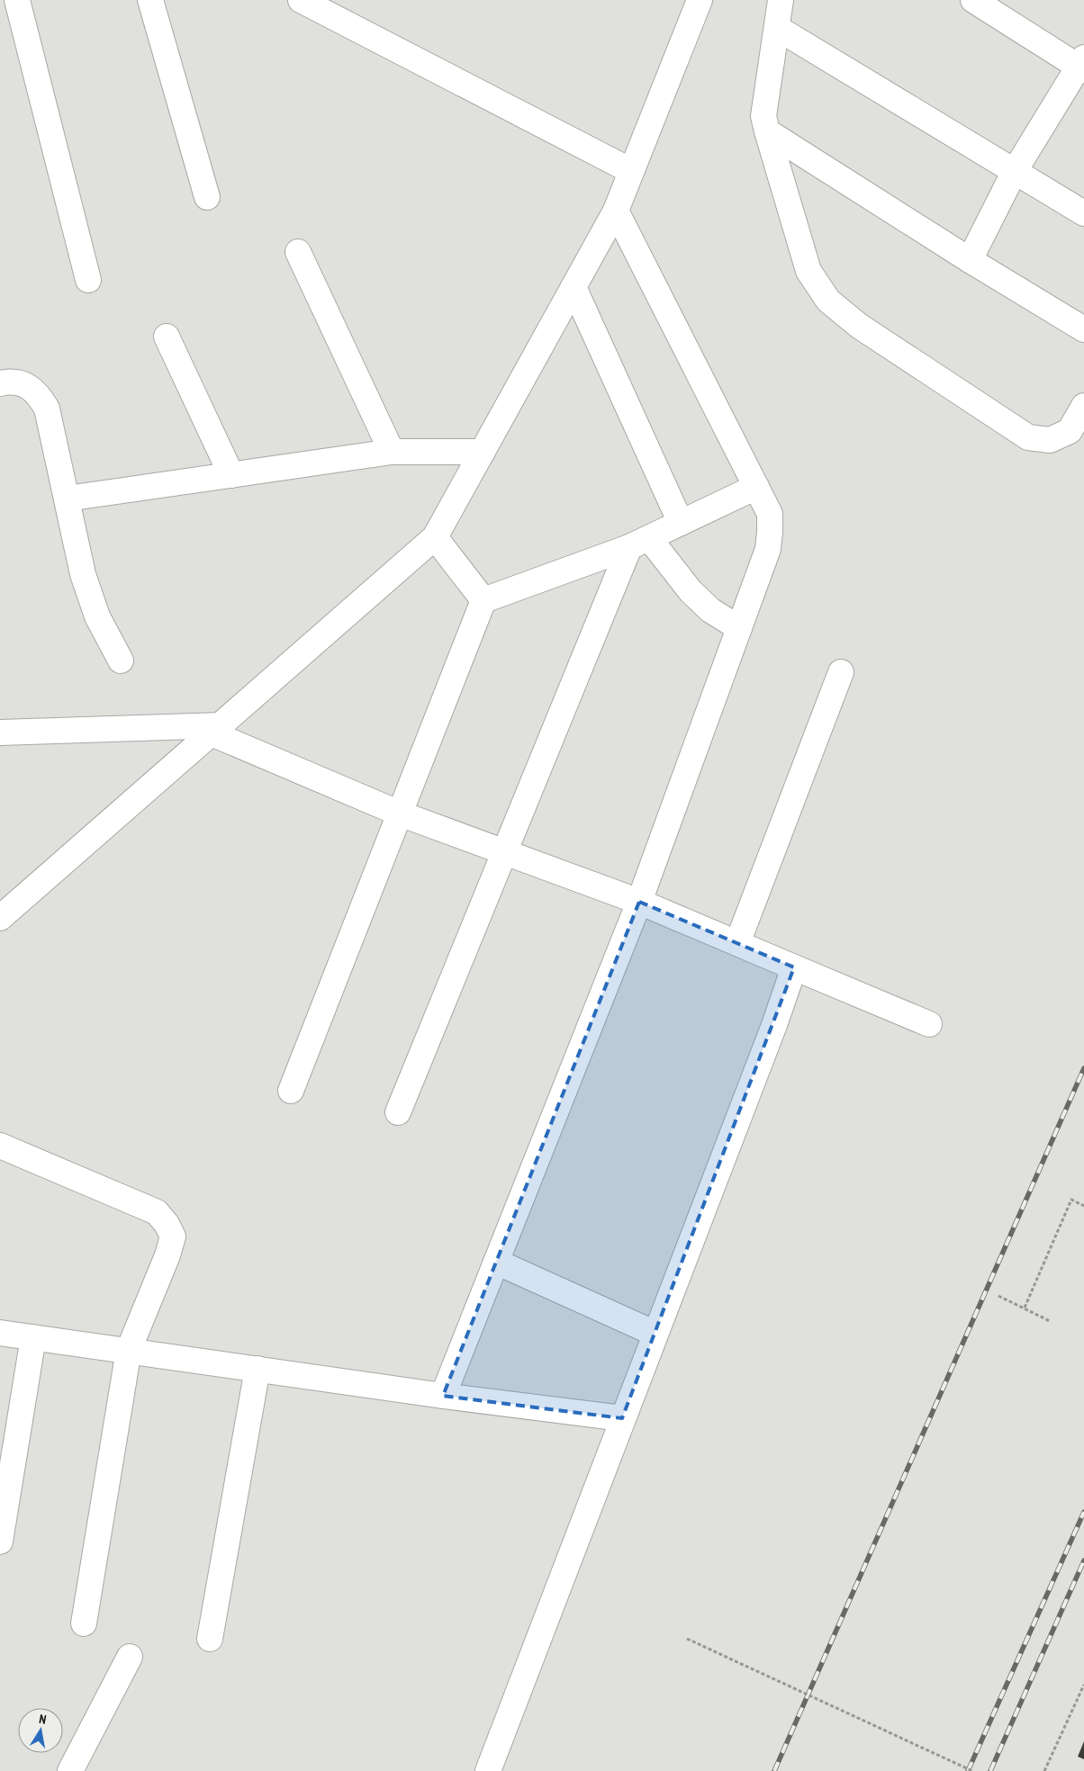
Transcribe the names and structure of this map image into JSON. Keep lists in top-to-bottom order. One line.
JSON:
{"north":"top"}
